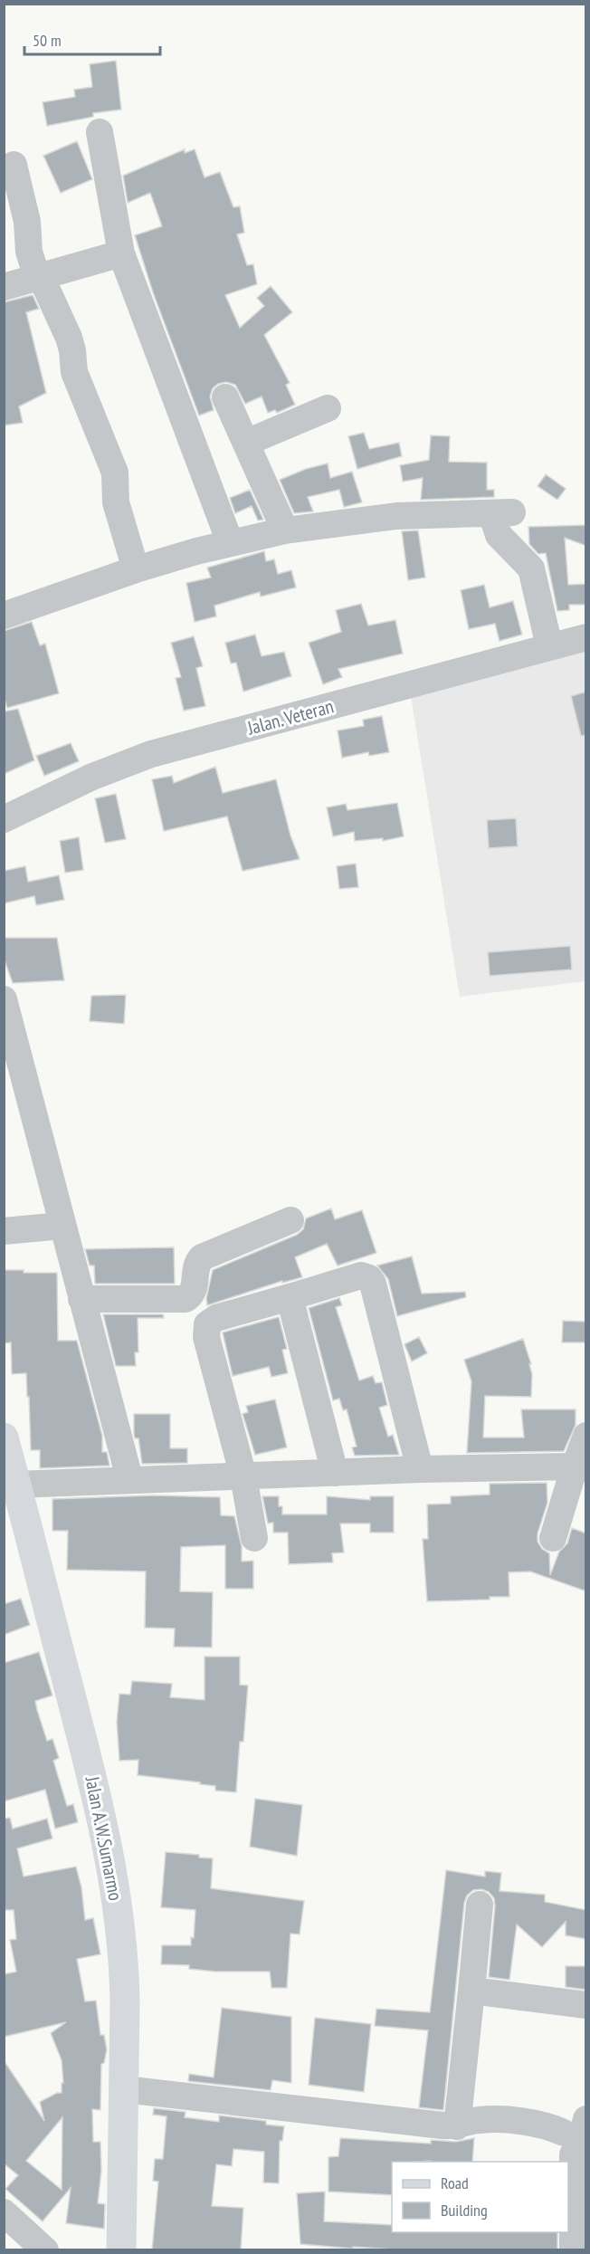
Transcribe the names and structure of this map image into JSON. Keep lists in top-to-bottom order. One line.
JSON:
{"streets":{"main road":["Jalan A.W.Sumarmo"],"street":["Jalan. Veteran"]},"legend":["Road","Building"],"scale_bar":"50 m"}
